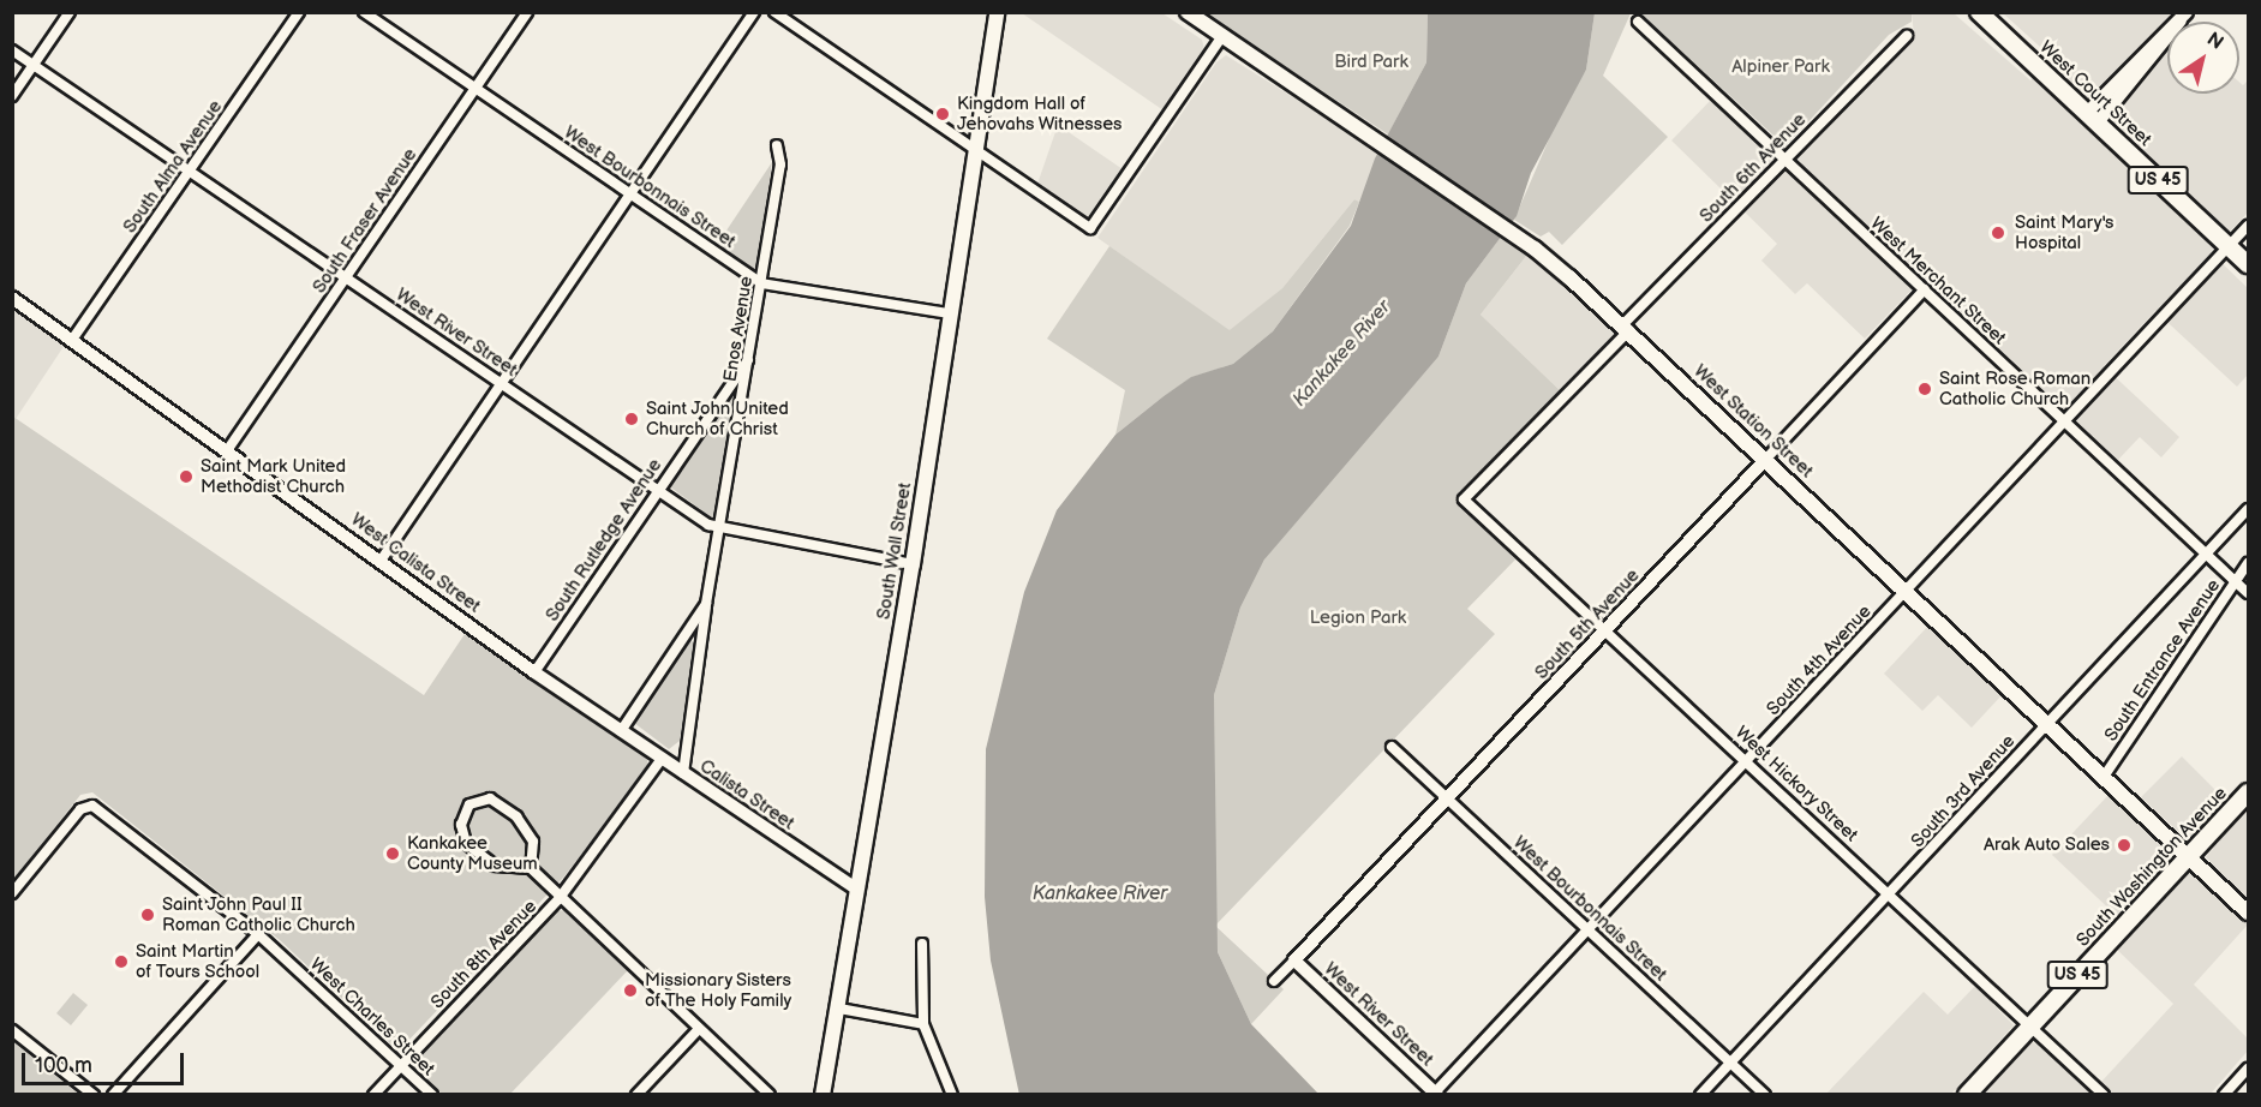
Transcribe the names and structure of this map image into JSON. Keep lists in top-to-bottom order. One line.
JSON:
{"streets":{"main road":["West Court Street","US 45","West Station Street","South Wall Street","South Washington Avenue"],"street":["South Alma Avenue","South 6th Avenue","West Bourbonnais Street","South Fraser Avenue","West Merchant Street","Enos Avenue","West River Street","South Rutledge Avenue","West Calista Street","South 5th Avenue","South 4th Avenue","South Entrance Avenue","West Hickory Street","South 3rd Avenue","Calista Street","South 8th Avenue","West Charles Street"]},"crossings":[["West Court Street","South 4th Avenue"],["South Alma Avenue","West River Street"],["South Alma Avenue","West Calista Street"],["South 6th Avenue","West Merchant Street"],["South 6th Avenue","West Station Street"],["South 6th Avenue","West Hickory Street"],["West Bourbonnais Street","South Fraser Avenue"],["West Bourbonnais Street","Enos Avenue"],["West Bourbonnais Street","South Wall Street"],["West Bourbonnais Street","South 5th Avenue"],["West Bourbonnais Street","South 4th Avenue"],["West Bourbonnais Street","South 3rd Avenue"],["South Fraser Avenue","West River Street"],["South Fraser Avenue","West Calista Street"],["West Merchant Street","South 5th Avenue"],["West Merchant Street","South 4th Avenue"],["West Merchant Street","South Entrance Avenue"],["West Merchant Street","South 3rd Avenue"],["Enos Avenue","West River Street"],["Enos Avenue","South Rutledge Avenue"],["Enos Avenue","West Calista Street"],["Enos Avenue","Calista Street"],["West River Street","South Rutledge Avenue"],["West River Street","South Wall Street"],["West River Street","South 5th Avenue"],["West River Street","South 4th Avenue"],["West Station Street","South 5th Avenue"],["West Station Street","South 4th Avenue"],["West Station Street","South Entrance Avenue"],["West Station Street","South 3rd Avenue"],["West Station Street","South Washington Avenue"],["South Rutledge Avenue","West Calista Street"],["South Wall Street","Calista Street"],["West Calista Street","Calista Street"],["South 5th Avenue","West Hickory Street"],["South 4th Avenue","West Hickory Street"],["West Hickory Street","South 3rd Avenue"],["West Hickory Street","South Washington Avenue"],["Calista Street","South 8th Avenue"],["South 8th Avenue","West Charles Street"]],"water":["Kankakee River"],"parks":["Bird Park","Alpiner Park","Legion Park"],"places":["Kingdom Hall of Jehovahs Witnesses","Saint Mary's Hospital","Saint Rose Roman Catholic Church","Saint John United Church of Christ","Saint Mark United Methodist Church","Arak Auto Sales","Kankakee County Museum","Saint John Paul II Roman Catholic Church","Saint Martin of Tours School","Missionary Sisters of The Holy Family"],"scale_bar":"100 m","north":"top right"}
